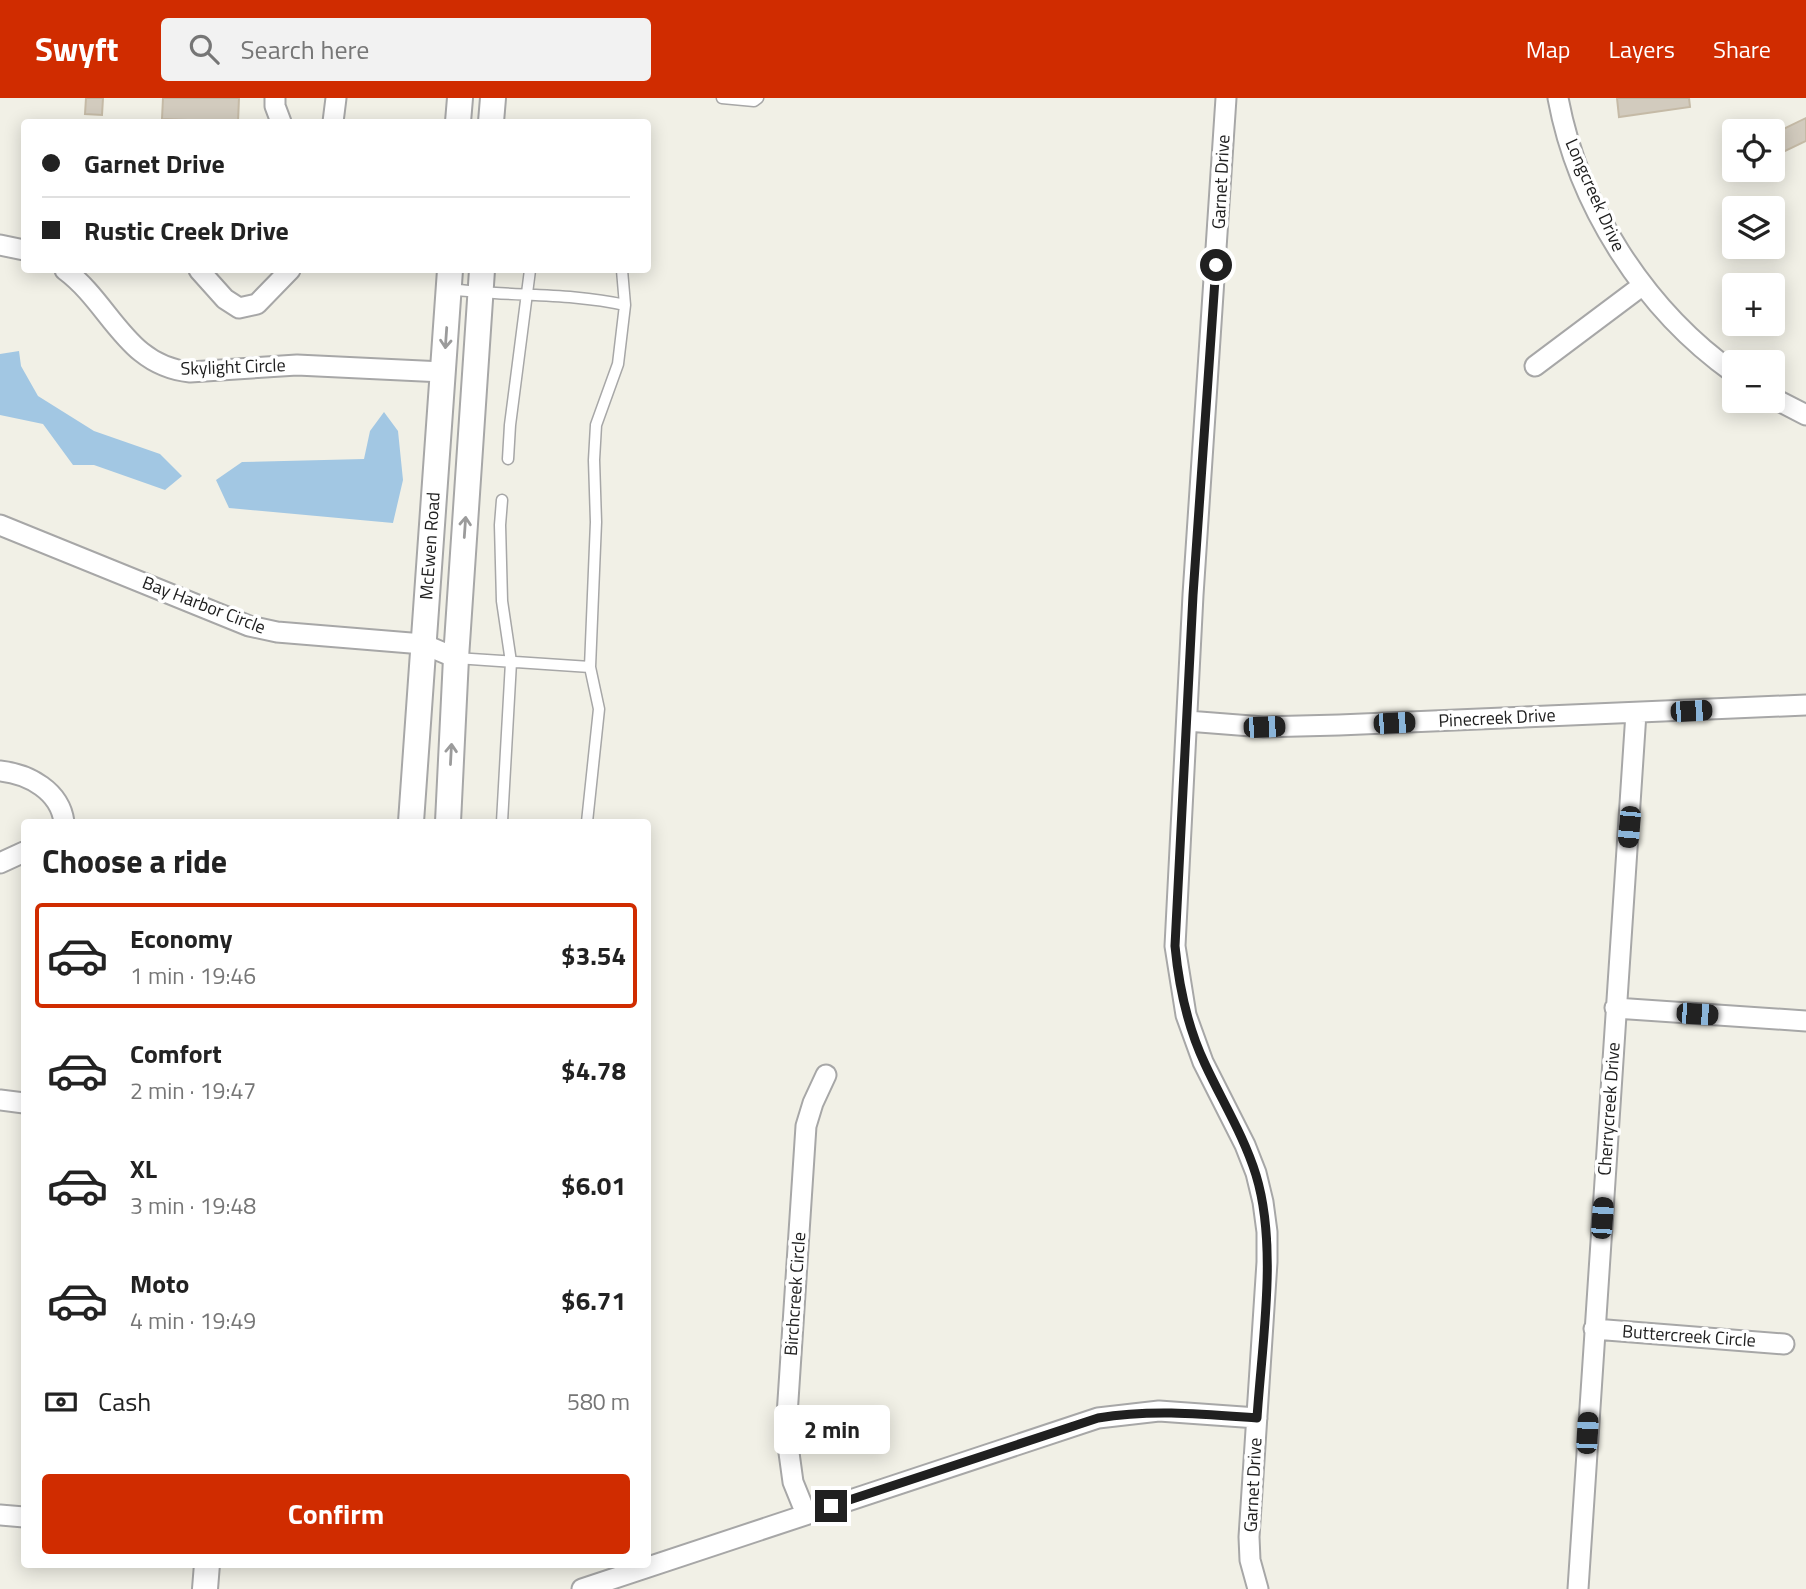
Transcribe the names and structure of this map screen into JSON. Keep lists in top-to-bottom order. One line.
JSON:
{"streets":{"street":["Garnet Drive","Longcreek Drive","Skylight Circle","McEwen Road","Bay Harbor Circle","Pinecreek Drive","Cherrycreek Drive","Birchcreek Circle","Buttercreek Circle"]},"crossings":[["Garnet Drive","Pinecreek Drive"],["Skylight Circle","McEwen Road"],["McEwen Road","Bay Harbor Circle"],["Pinecreek Drive","Cherrycreek Drive"],["Cherrycreek Drive","Buttercreek Circle"]],"page":{"header":"Swyft","search":"Search here","nav":["Map","Layers","Share"],"map_buttons":["+","−"],"banner":["Garnet Drive","Rustic Creek Drive"],"heading":"Choose a ride","list":[{"name":"Economy","note":"1 min · 19:46","value":"$3.54"},{"name":"Comfort","note":"2 min · 19:47","value":"$4.78"},{"name":"XL","note":"3 min · 19:48","value":"$6.01"},{"name":"Moto","note":"4 min · 19:49","value":"$6.71"}],"pay":["Cash","580 m"],"bubble":"2 min","buttons":"Confirm"}}
